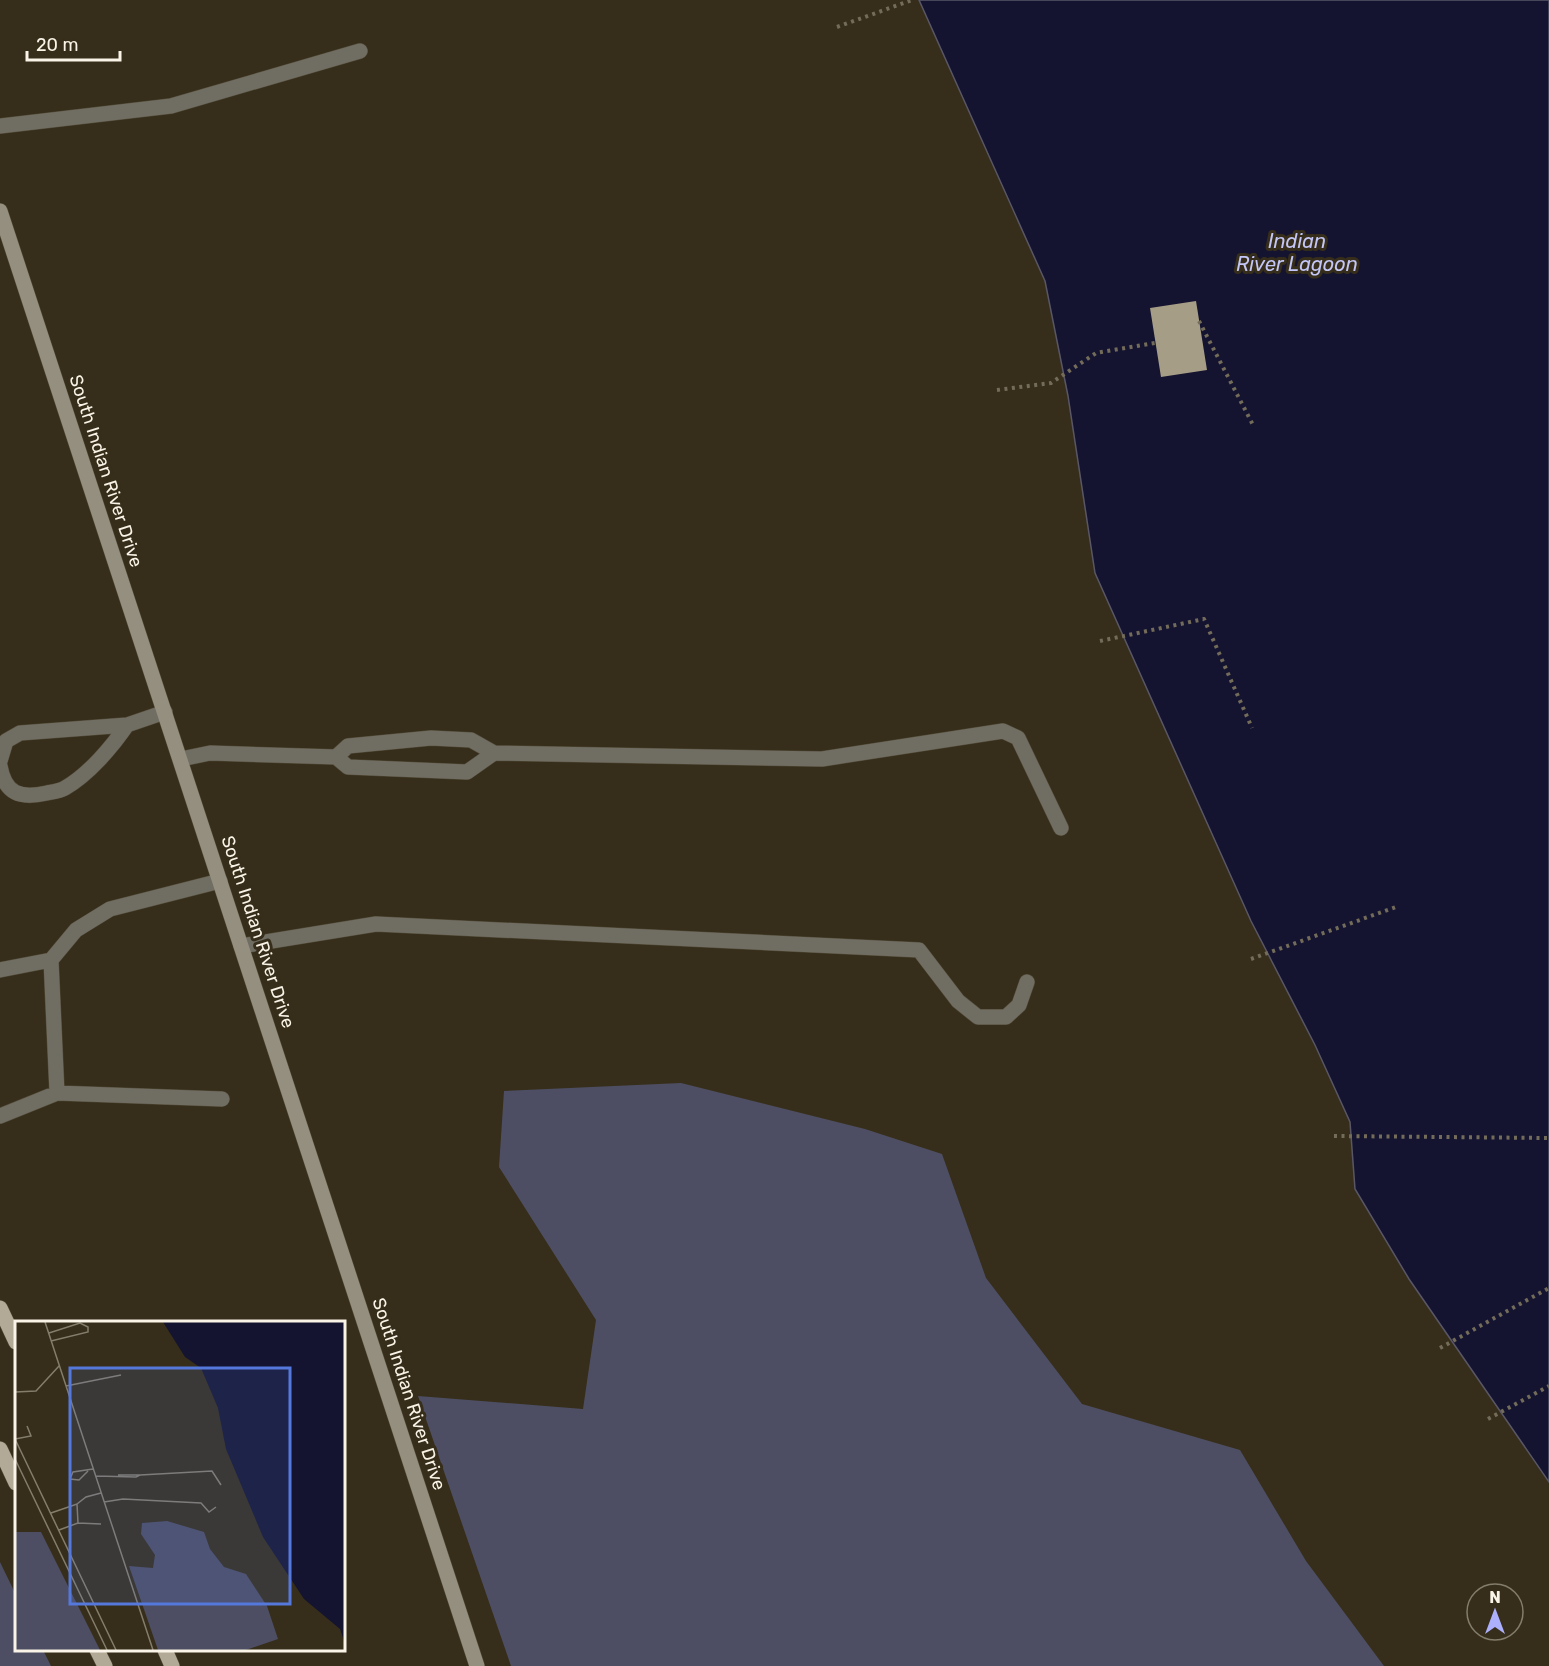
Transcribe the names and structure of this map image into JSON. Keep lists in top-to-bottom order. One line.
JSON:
{"streets":{"street":["South Indian River Drive"]},"water":["Indian River Lagoon"],"scale_bar":"20 m","north":"top"}
